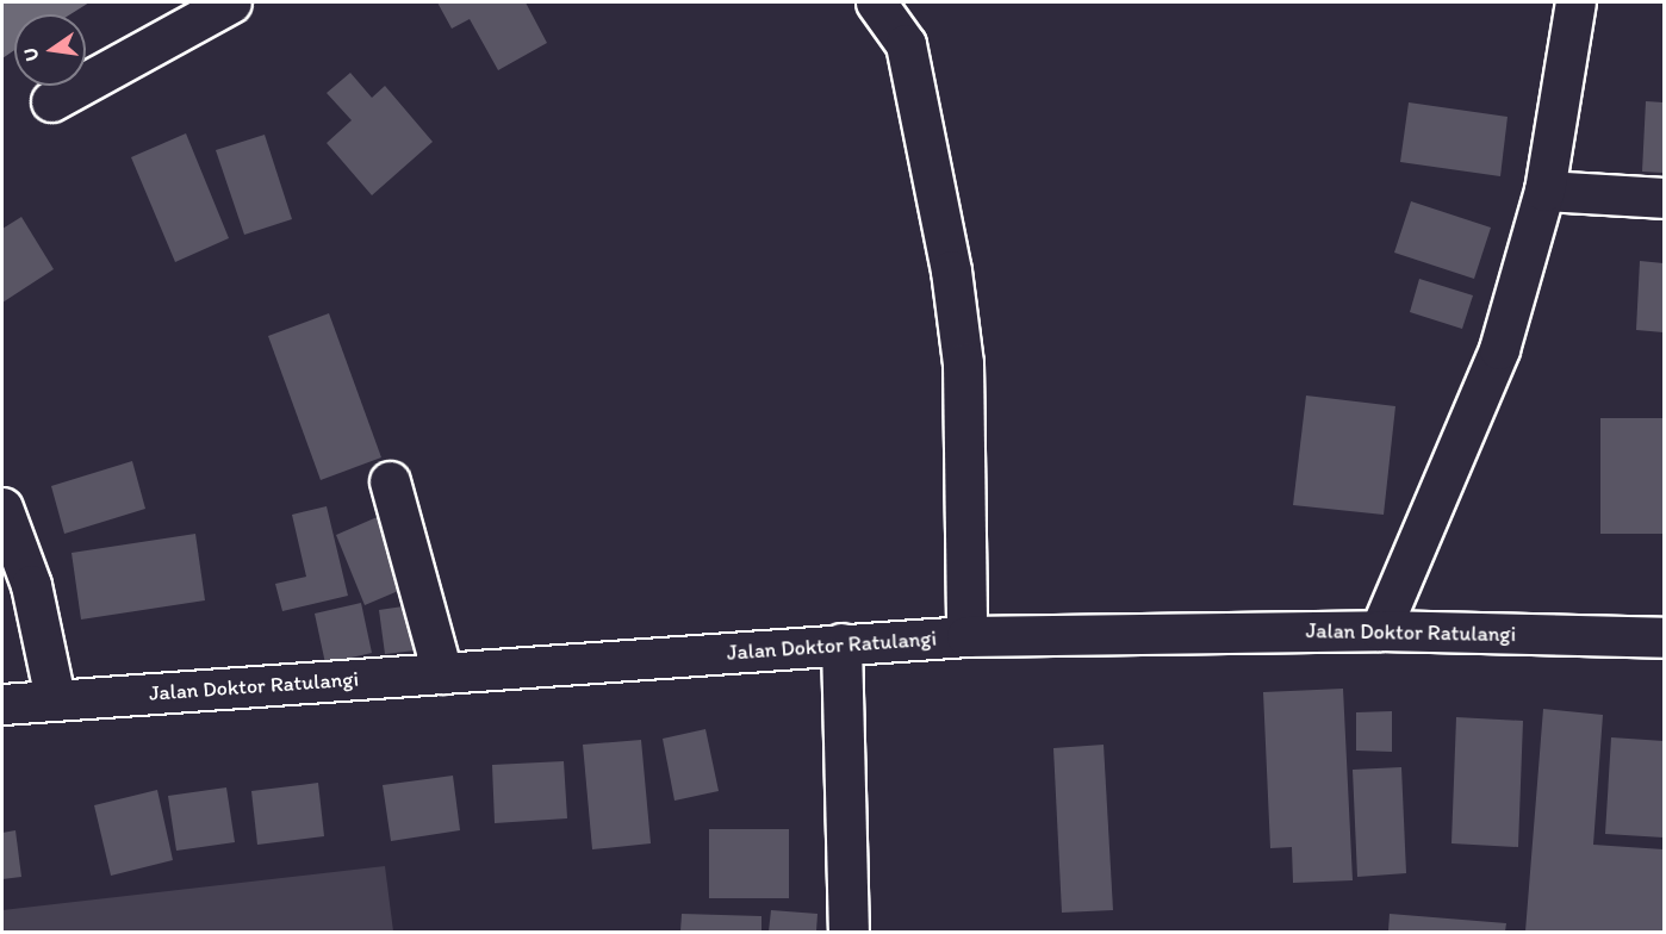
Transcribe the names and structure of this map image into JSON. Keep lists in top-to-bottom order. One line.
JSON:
{"streets":{"main road":["Jalan Doktor Ratulangi"]},"north":"left"}
